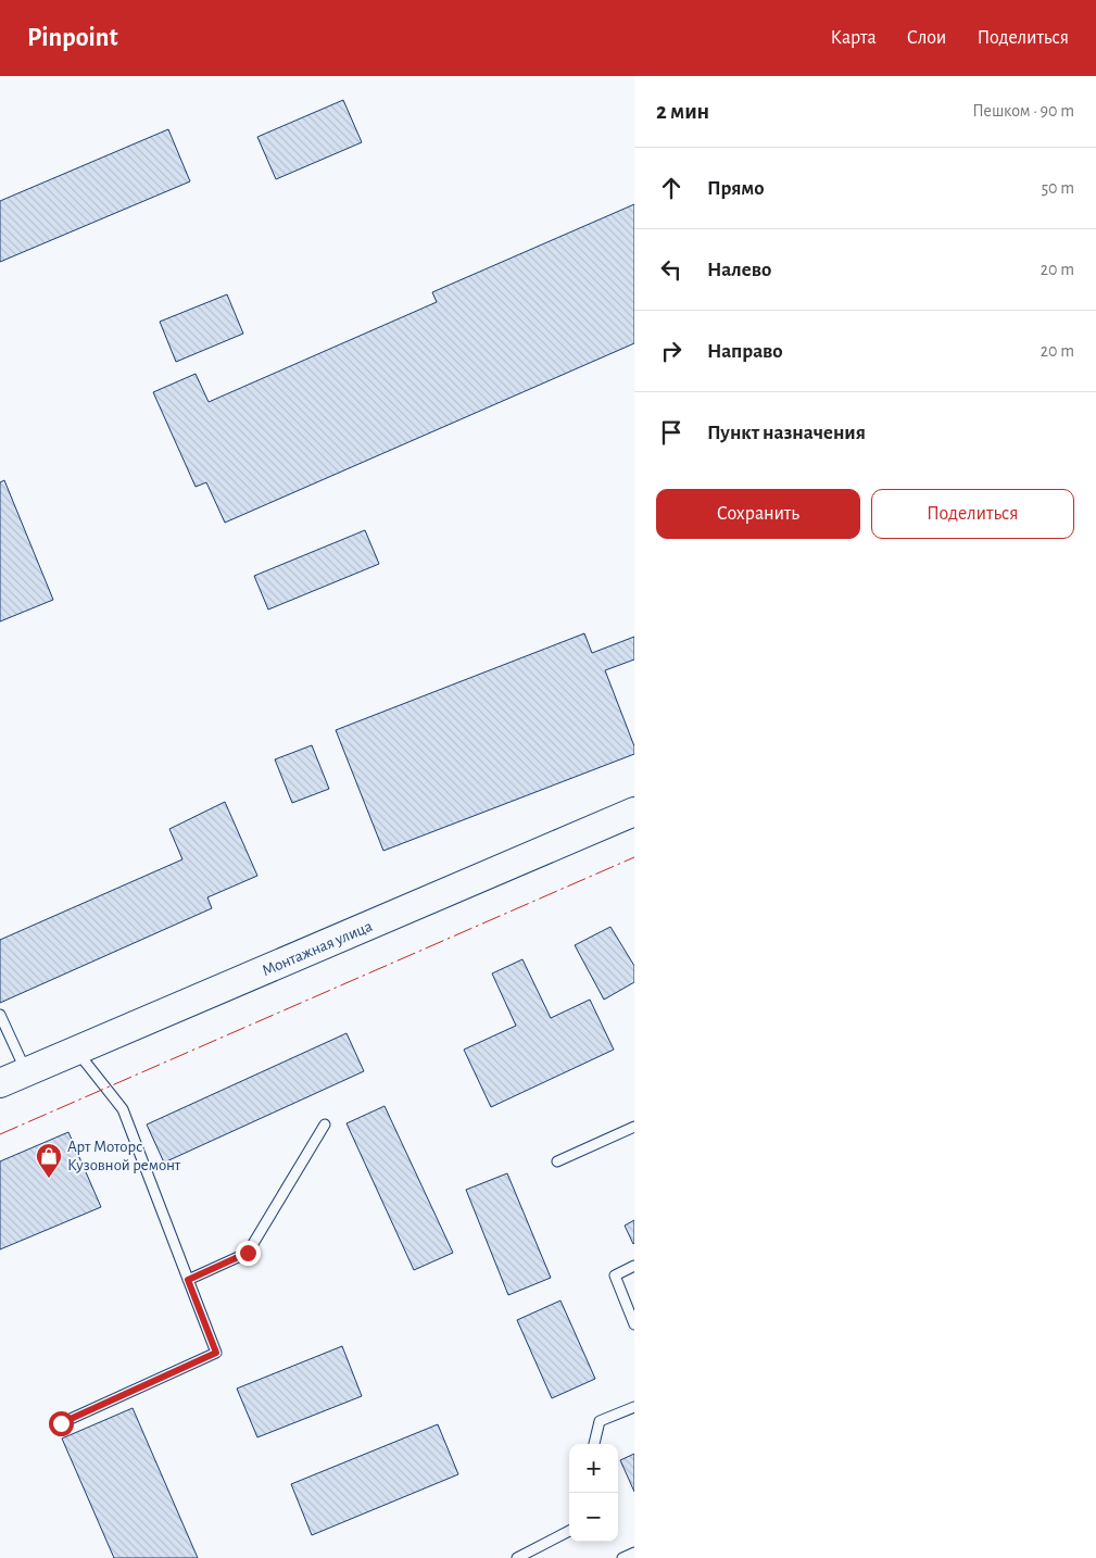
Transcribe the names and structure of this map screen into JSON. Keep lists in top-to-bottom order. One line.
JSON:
{"streets":{"street":["Монтажная улица"]},"places":{"shop":["Арт Моторс Кузовной ремонт"]},"page":{"header":"Pinpoint","nav":["Карта","Слои","Поделиться"],"heading":["2 мин","Пешком · 90 m"],"list":[["Прямо","50 m"],["Налево","20 m"],["Направо","20 m"],"Пункт назначения"],"buttons":["Сохранить","Поделиться"],"map_buttons":["+","−"]}}
